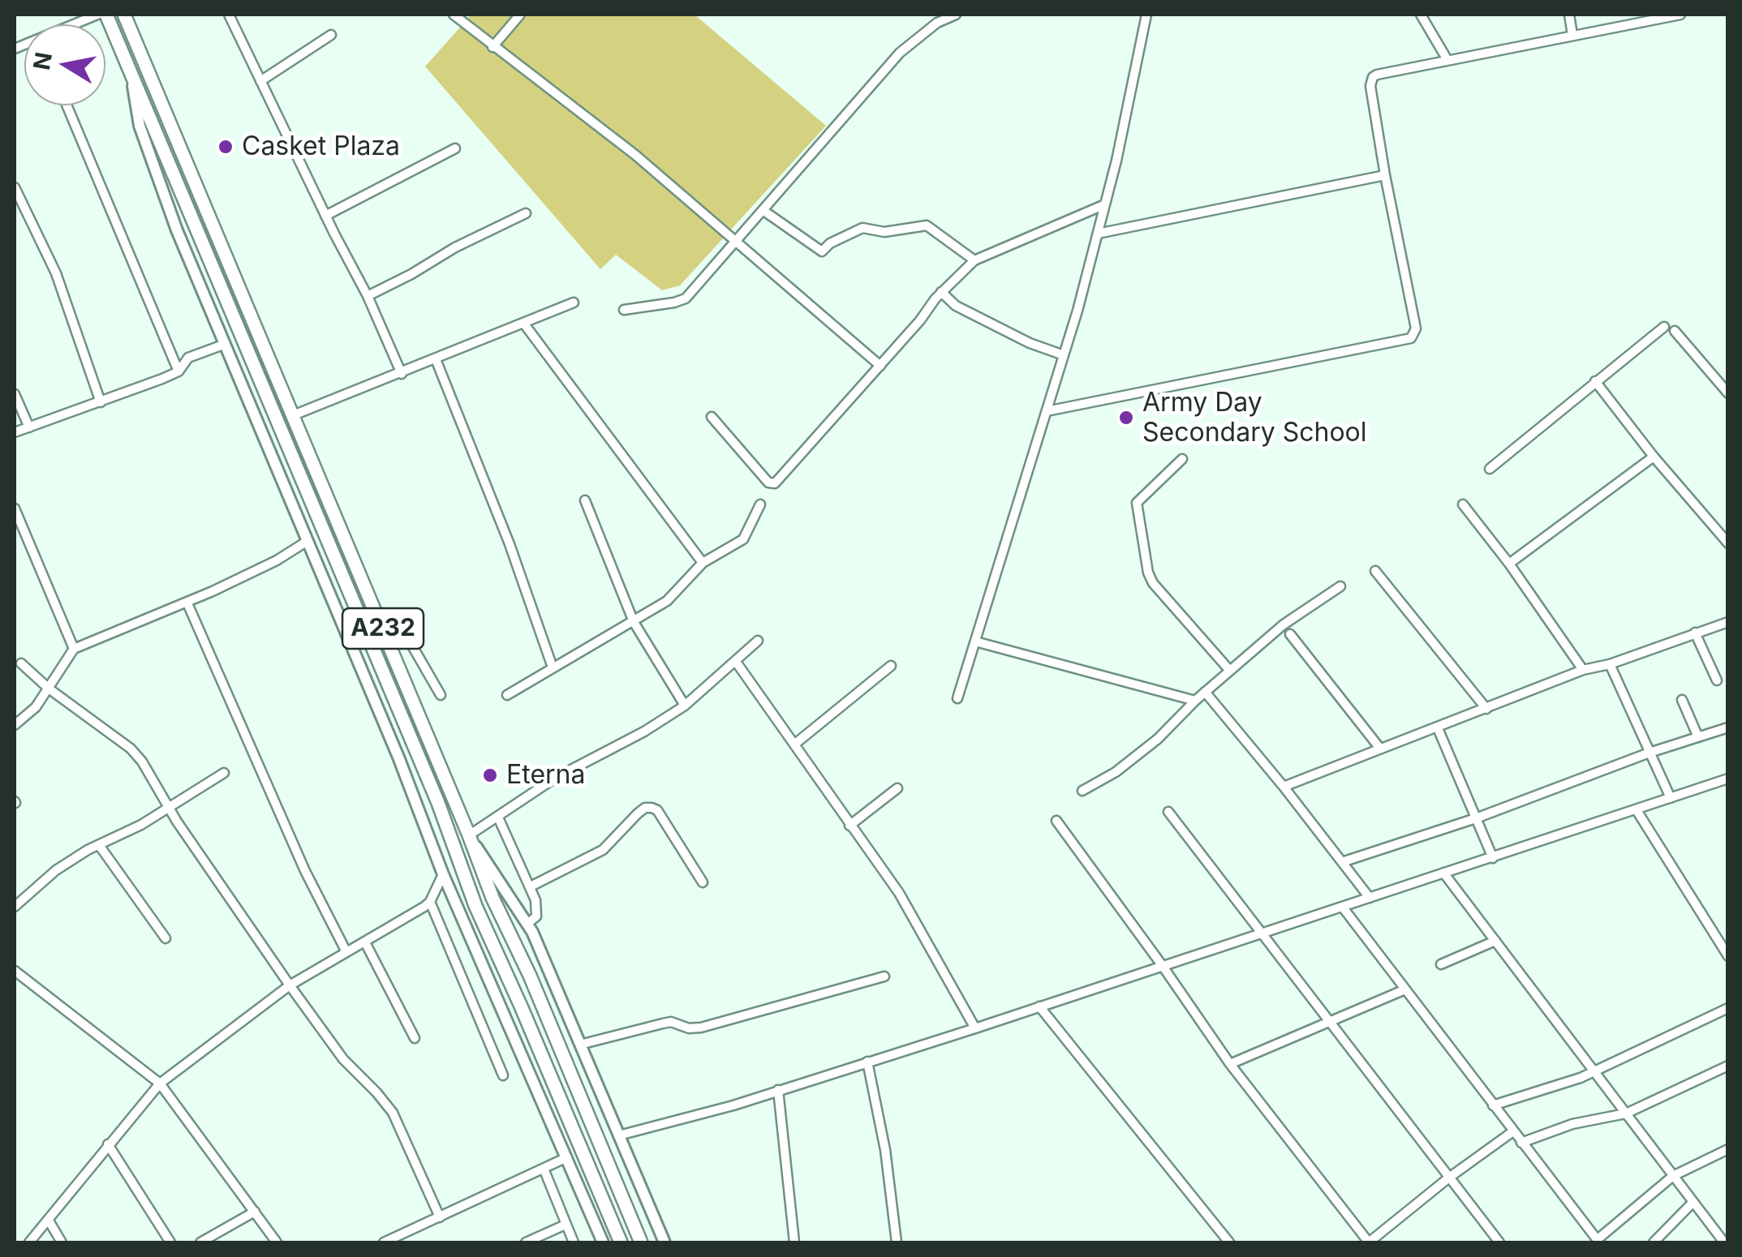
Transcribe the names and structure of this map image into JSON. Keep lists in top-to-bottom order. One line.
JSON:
{"streets":{"highway":["A232"]},"places":["Casket Plaza","Army Day Secondary School","Eterna"],"north":"left"}
